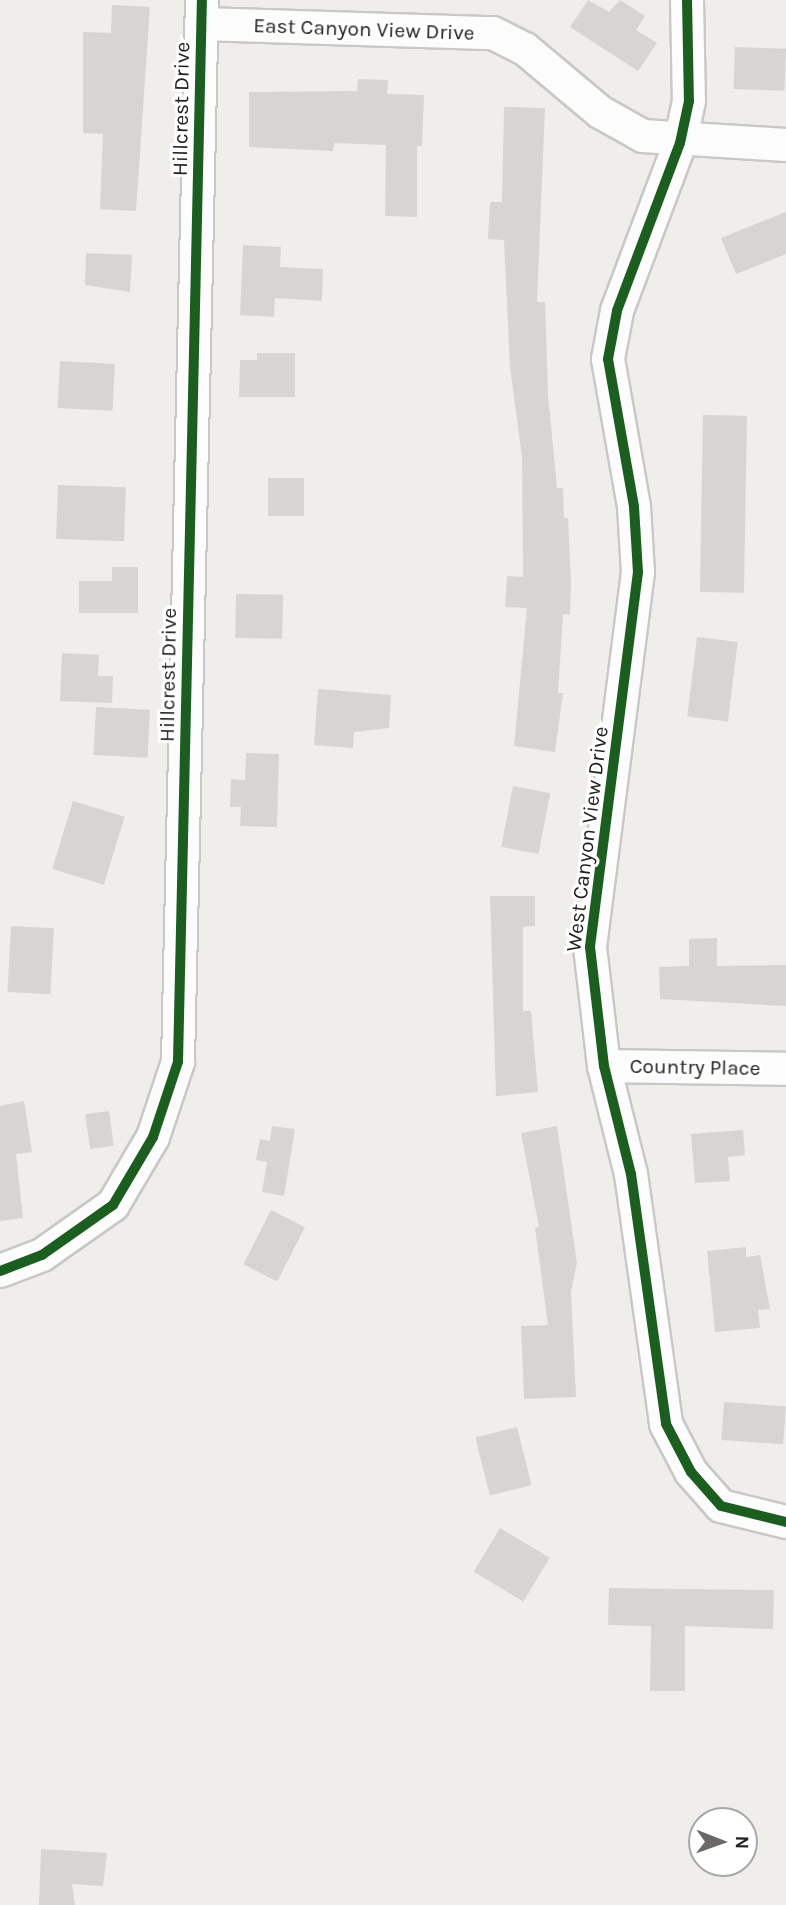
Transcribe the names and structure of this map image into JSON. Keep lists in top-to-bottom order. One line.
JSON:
{"streets":{"street":["East Canyon View Drive","Hillcrest Drive","West Canyon View Drive","Country Place"]},"crossings":[["East Canyon View Drive","Hillcrest Drive"],["East Canyon View Drive","West Canyon View Drive"],["West Canyon View Drive","Country Place"]],"north":"right"}
